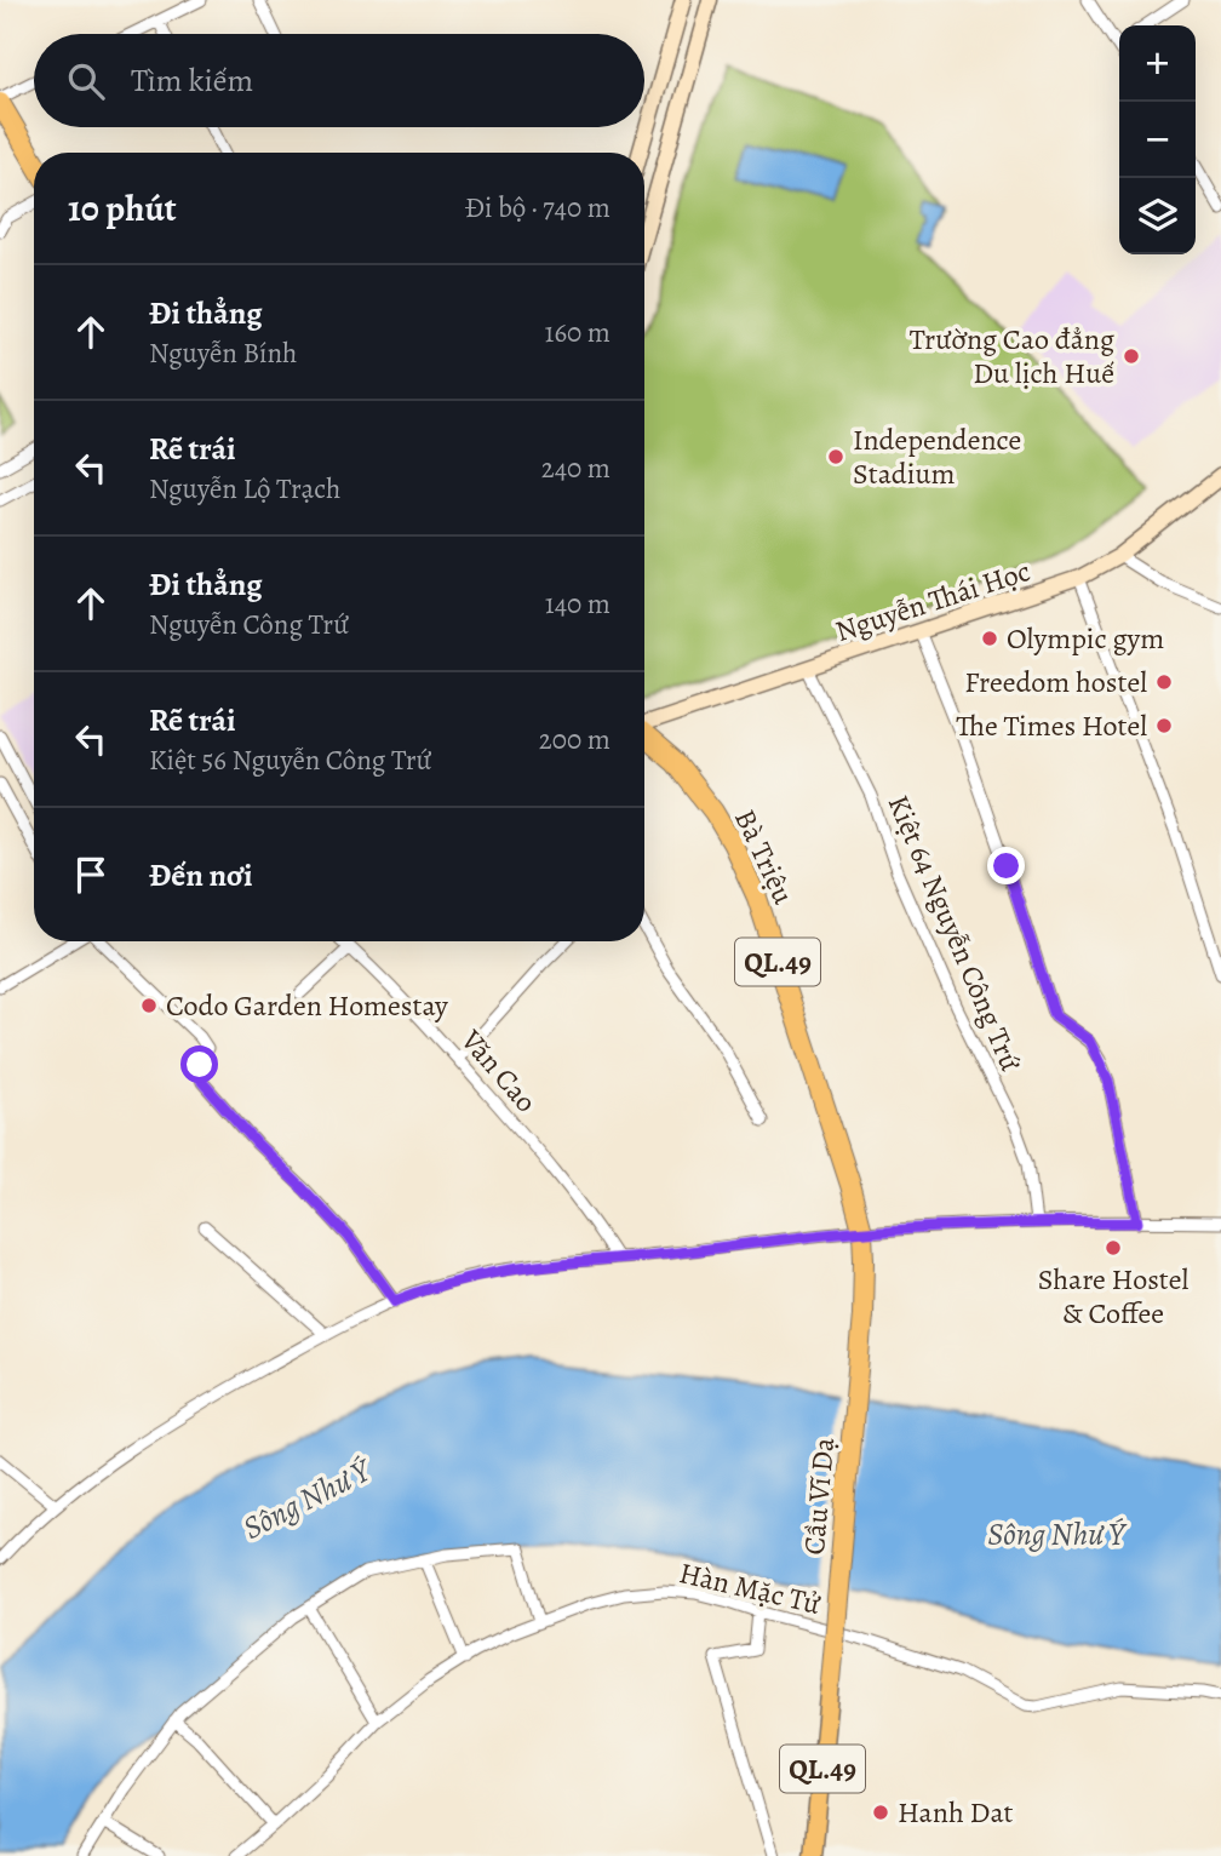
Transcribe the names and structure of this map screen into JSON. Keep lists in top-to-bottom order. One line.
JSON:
{"streets":{"highway":["Bà Triệu","QL.49","Cầu Vĩ Dạ"],"street":["Nguyễn Thái Học","Kiệt 64 Nguyễn Công Trứ","Văn Cao","Hàn Mặc Tử"]},"crossings":[["Nguyễn Thái Học","Kiệt 64 Nguyễn Công Trứ"],["Bà Triệu","Cầu Vĩ Dạ"],["QL.49","Cầu Vĩ Dạ"]],"water":["Sông Như Ý"],"places":["Trường Cao đẳng Du lịch Huế","Independence Stadium","Olympic gym","Freedom hostel","The Times Hotel","Codo Garden Homestay","Share Hostel & Coffee","Hanh Dat"],"page":{"map_buttons":["+","−"],"search":"Tìm kiếm","heading":["10 phút","Đi bộ · 740 m"],"list":[["Đi thẳng","Nguyễn Bính","160 m"],["Rẽ trái","Nguyễn Lộ Trạch","240 m"],["Đi thẳng","Nguyễn Công Trứ","140 m"],["Rẽ trái","Kiệt 56 Nguyễn Công Trứ","200 m"],"Đến nơi"]}}
